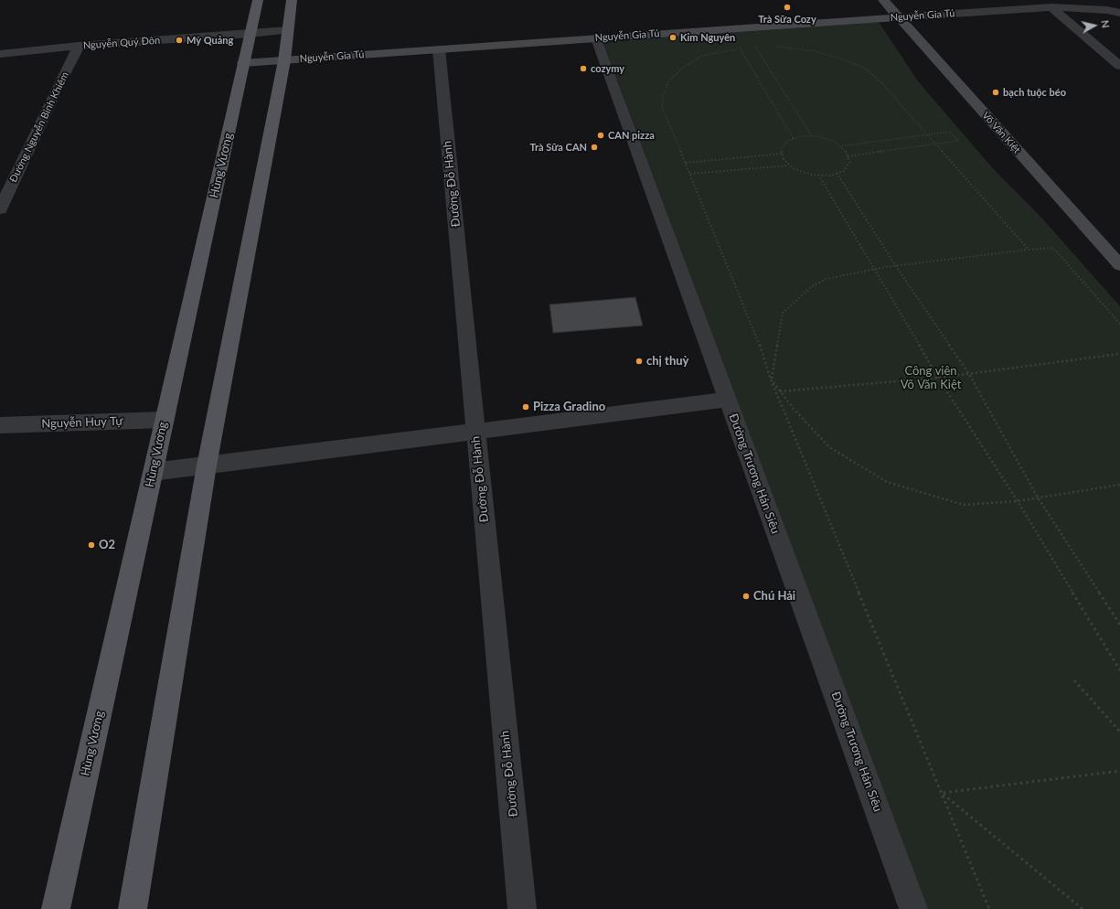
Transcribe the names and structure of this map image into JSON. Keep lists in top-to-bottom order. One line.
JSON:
{"streets":{"main road":["Hùng Vương"],"street":["Nguyễn Gia Tú","Nguyễn Quý Đôn","Đường Nguyễn Bỉnh Khiêm","Võ Văn Kiệt","Đường Đỗ Hành","Nguyễn Huy Tự","Đường Trương Hán Siêu"]},"crossings":[["Nguyễn Gia Tú","Võ Văn Kiệt"],["Nguyễn Gia Tú","Hùng Vương"],["Nguyễn Gia Tú","Đường Đỗ Hành"],["Nguyễn Gia Tú","Đường Trương Hán Siêu"],["Nguyễn Quý Đôn","Đường Nguyễn Bỉnh Khiêm"],["Nguyễn Quý Đôn","Hùng Vương"],["Hùng Vương","Nguyễn Huy Tự"]],"parks":["Công viên Võ Văn Kiệt"],"places":["Trà Sữa Cozy","Kim Nguyên","Mỳ Quảng","cozymy","bạch tuộc béo","CAN pizza","Trà Sữa CAN","chị thuỳ","Pizza Gradino","O2","Chú Hải"],"north":"right"}
